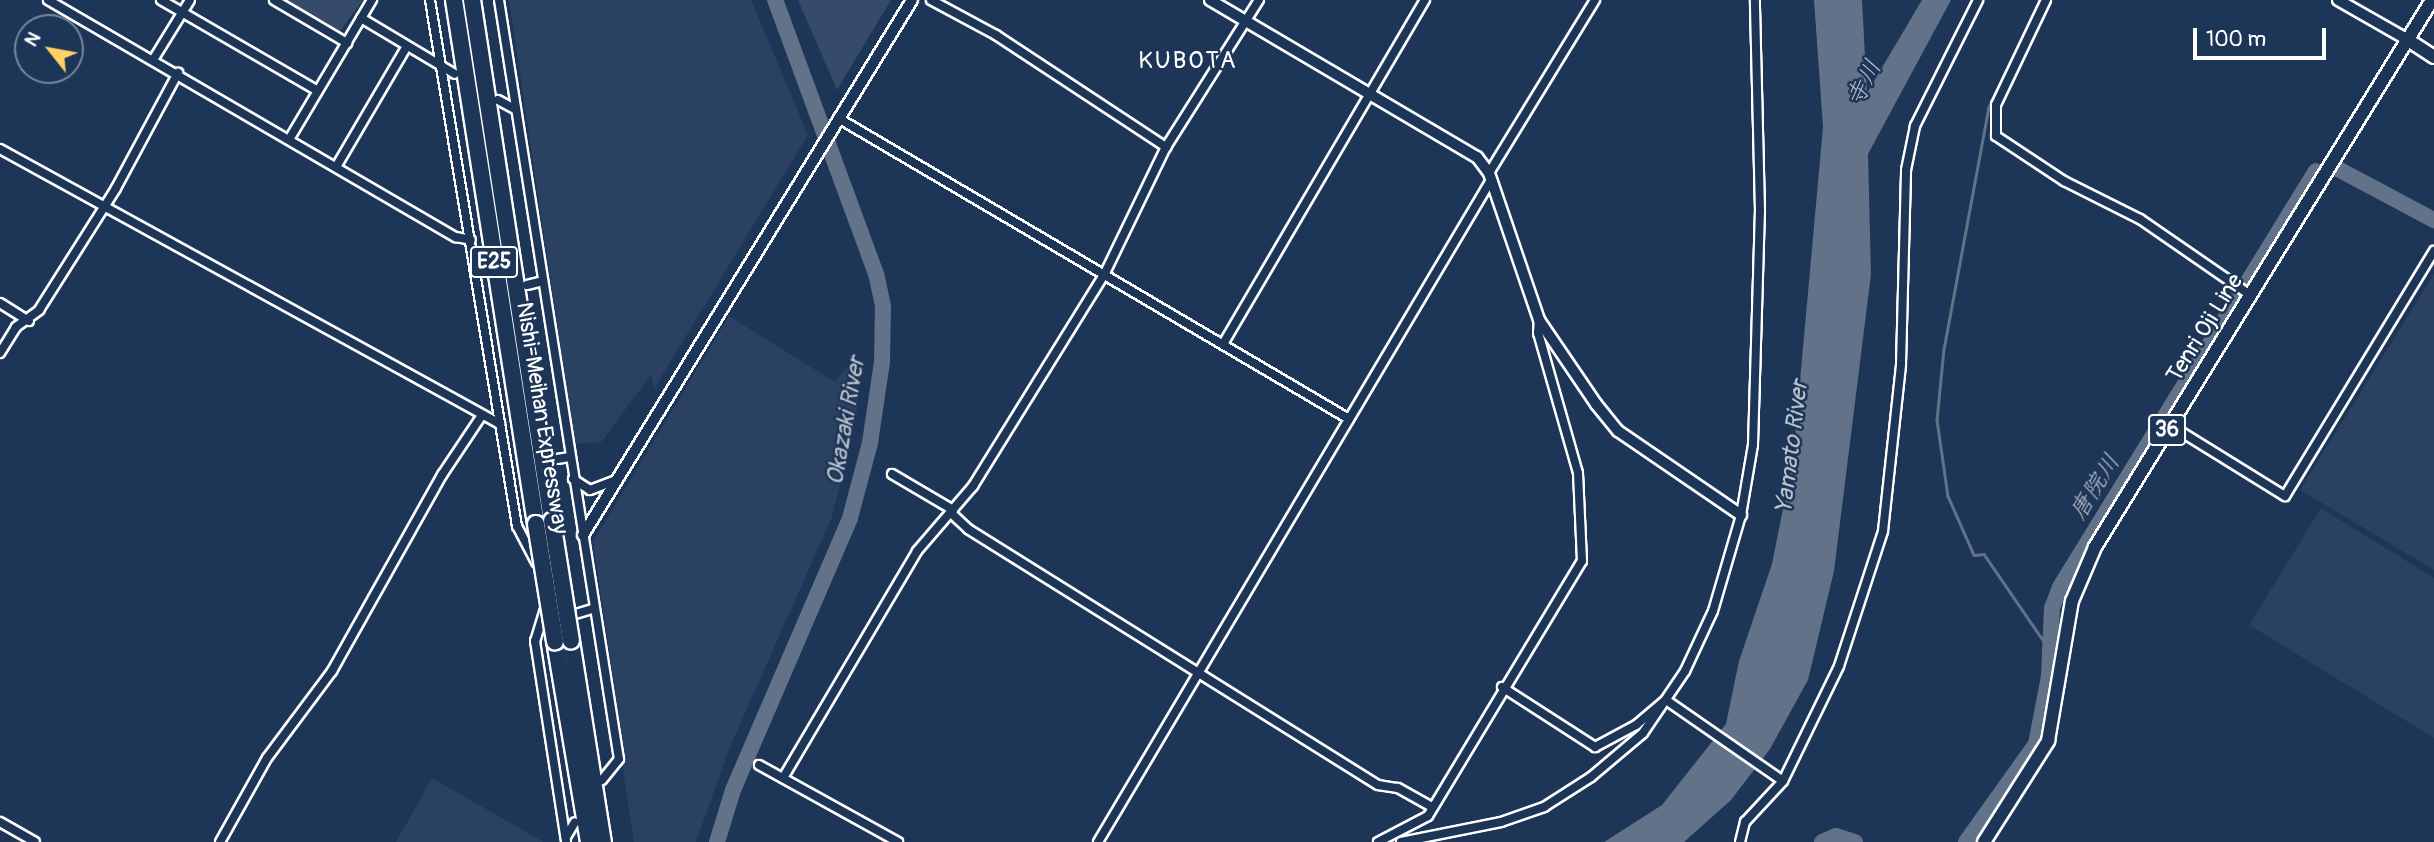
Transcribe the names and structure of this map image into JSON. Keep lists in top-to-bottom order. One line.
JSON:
{"streets":{"highway":["E25","Nishi-Meihan Expressway"],"main road":["Tenri Oji Line","36"]},"districts":["KUBOTA"],"water":["寺川","Okazaki River","Yamato River","唐院川"],"scale_bar":"100 m","north":"top left"}
